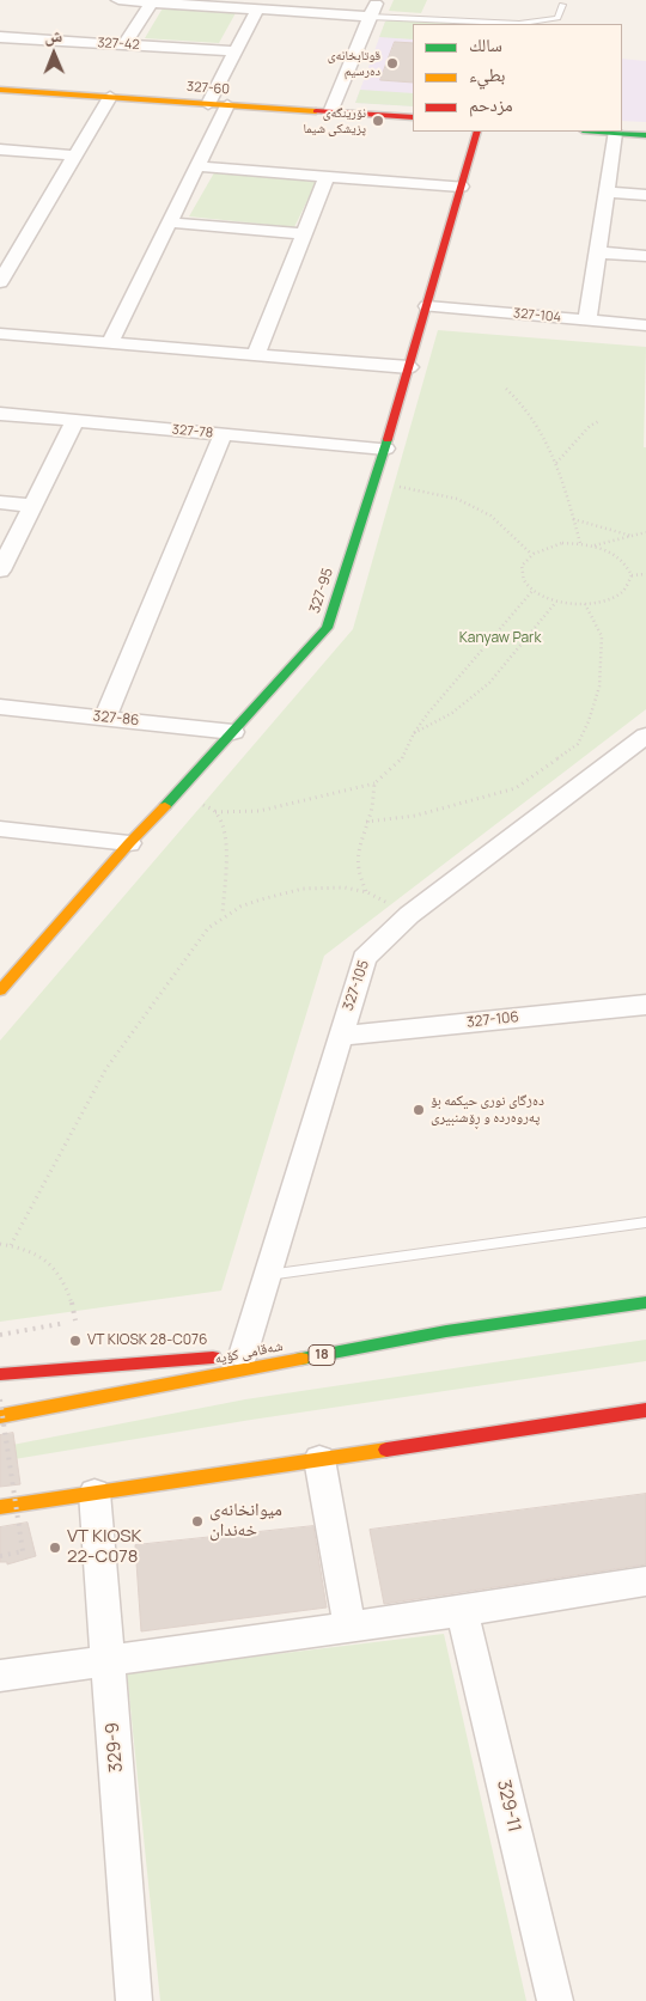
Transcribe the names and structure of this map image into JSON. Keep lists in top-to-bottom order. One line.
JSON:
{"streets":{"main road":["327-60","327-95","شەقامی کۆیە","18"],"street":["327-42","327-104","327-78","327-86","327-105","327-106","329-9","329-11"]},"crossings":[["327-104","327-95"],["327-78","327-95"],["327-95","327-86"],["327-105","327-106"]],"parks":["Kanyaw Park"],"places":["قوتابخانەی دەرسیم","نۆرینگەی پزیشکی شیما","دەزگای نوری حیکمە بۆ پەروەردە و ڕۆشنبیری","VT KIOSK 28-C076","میوانخانەی خەندان","VT KIOSK 22-C078"],"legend":["سالك","بطيء","مزدحم"],"north":"top"}
